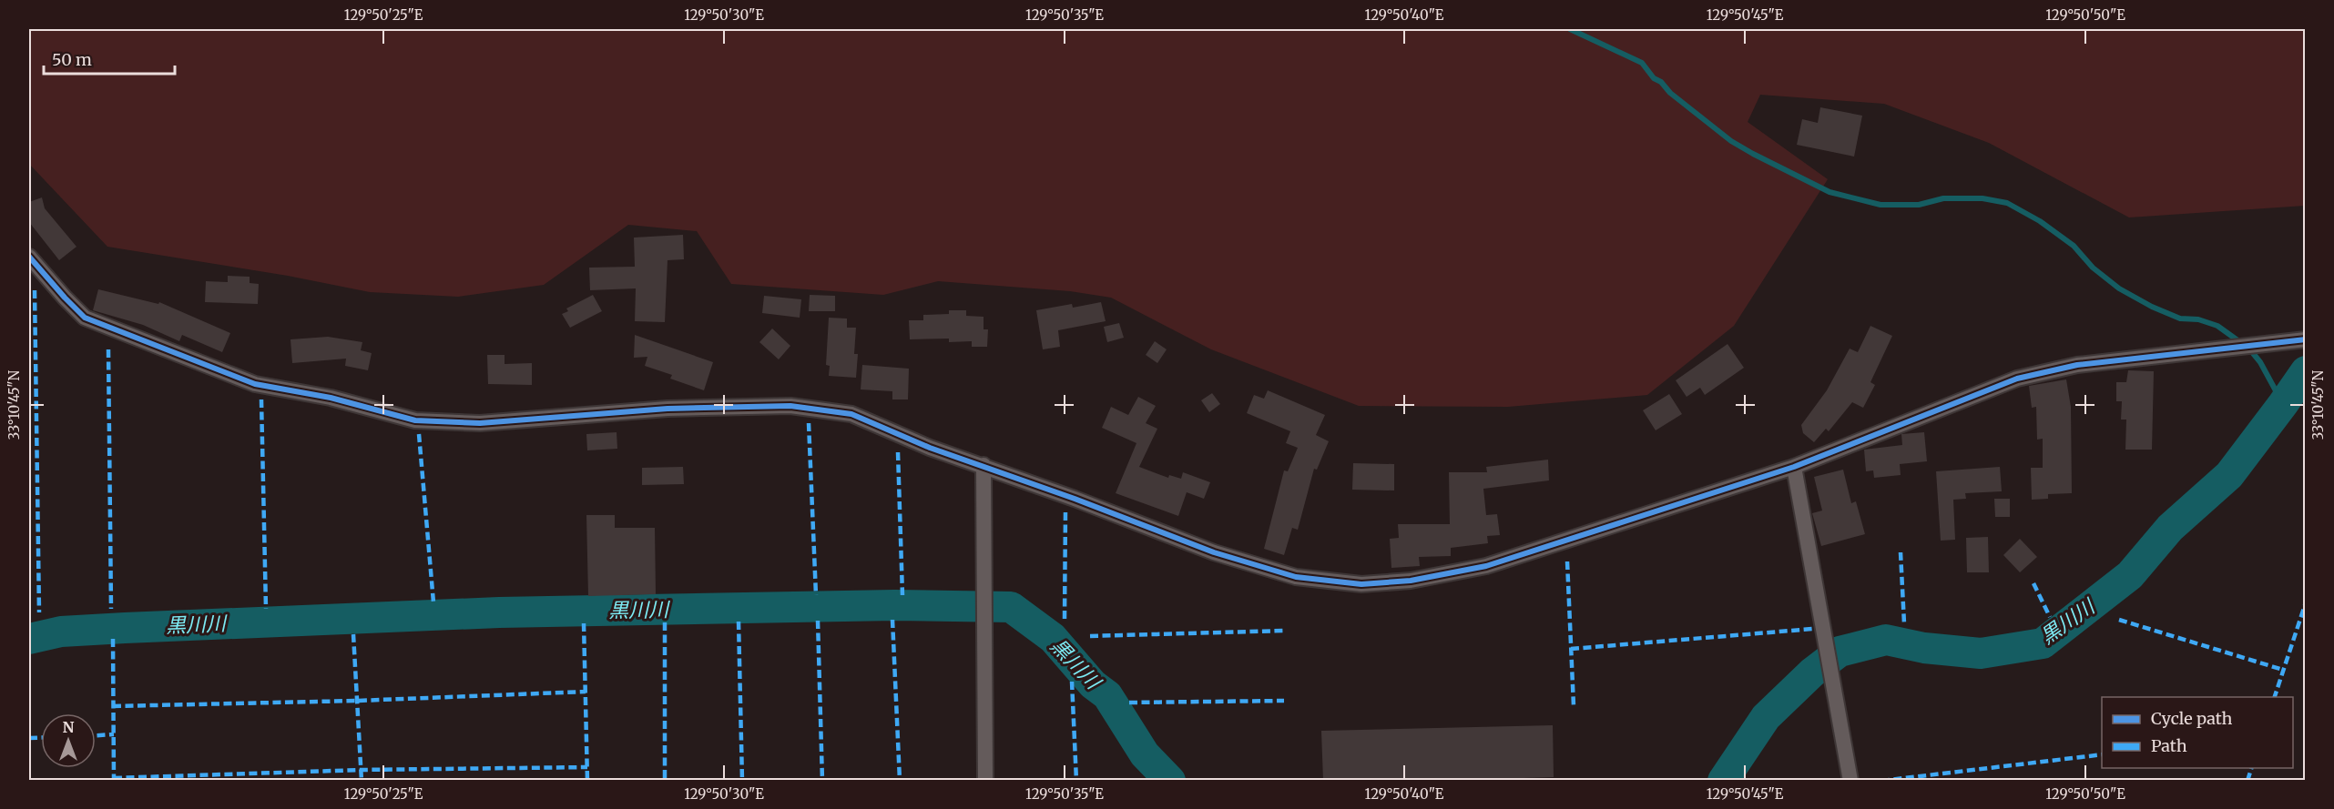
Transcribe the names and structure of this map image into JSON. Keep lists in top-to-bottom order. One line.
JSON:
{"water":["黒川川"],"legend":["Cycle path","Path"],"scale_bar":"50 m","north":"top","coordinates":["129°50'25\"E","129°50'30\"E","129°50'35\"E","129°50'40\"E","129°50'45\"E","129°50'50\"E","33°10'45\"N"]}
